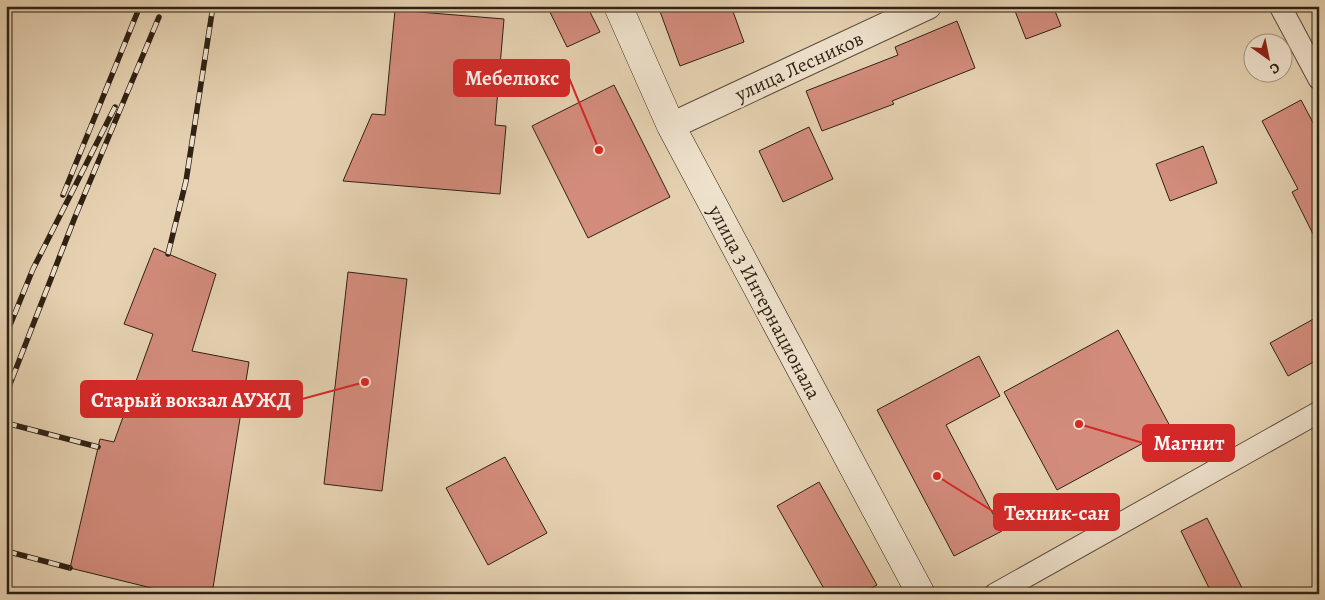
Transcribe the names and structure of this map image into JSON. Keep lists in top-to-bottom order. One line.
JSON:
{"streets":{"main road":["улица 3 Интернационала"],"street":["улица Лесников"]},"crossings":[["улица Лесников","улица 3 Интернационала"]],"places":["Мебелюкс","Старый вокзал АУЖД","Магнит","Техник-сан"],"north":"bottom right"}
